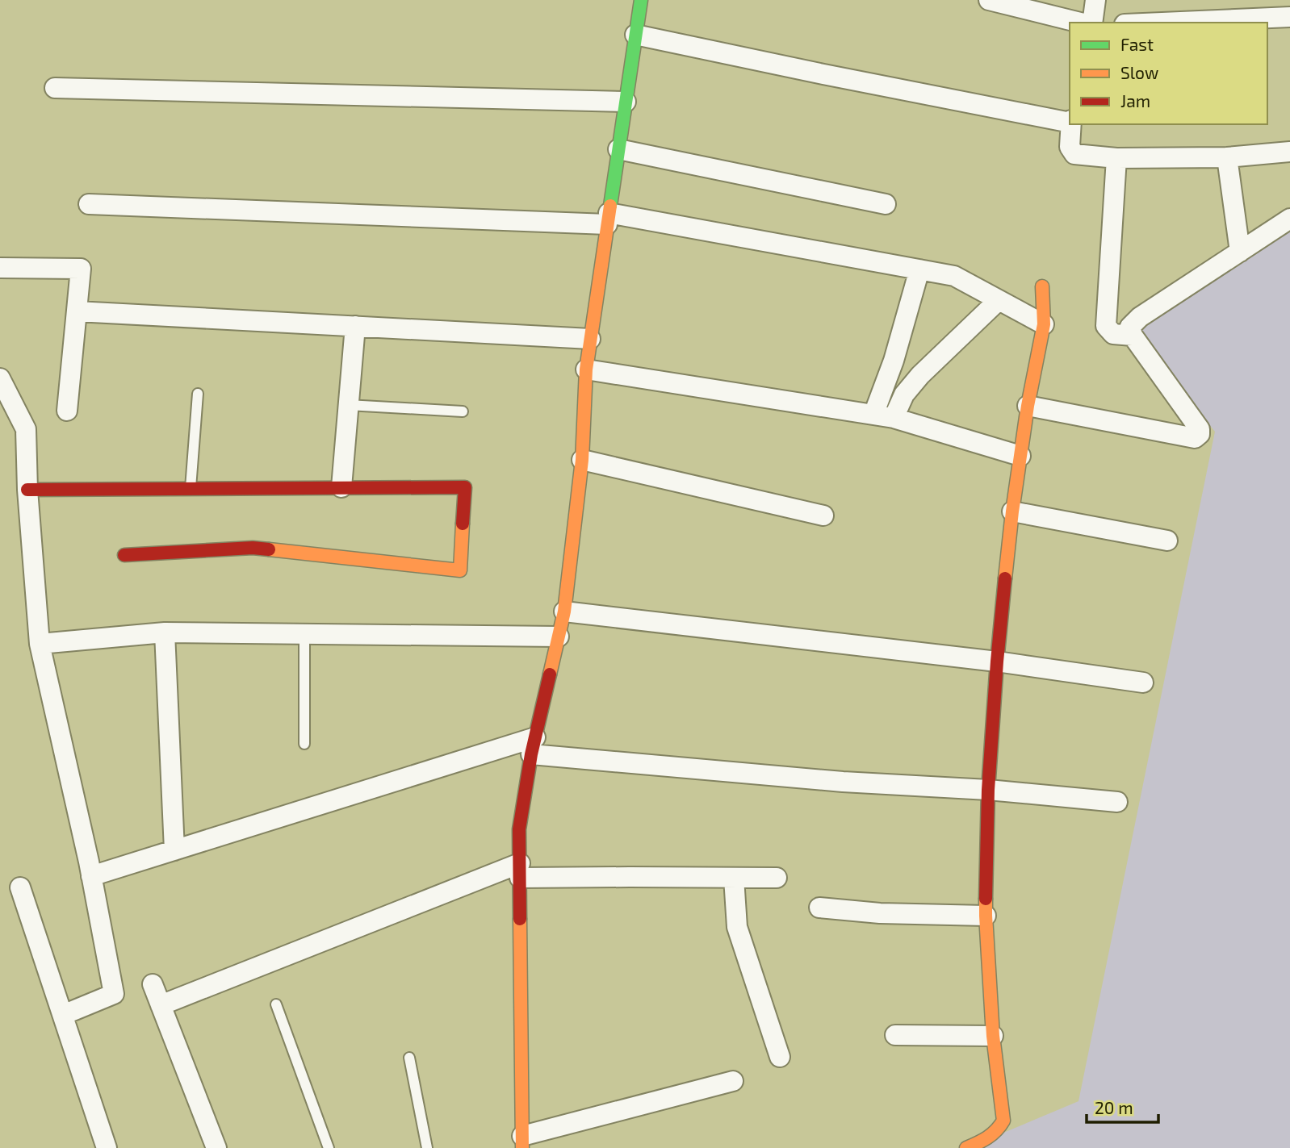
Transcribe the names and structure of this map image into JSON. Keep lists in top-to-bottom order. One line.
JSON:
{"legend":["Fast","Slow","Jam"],"scale_bar":"20 m"}
